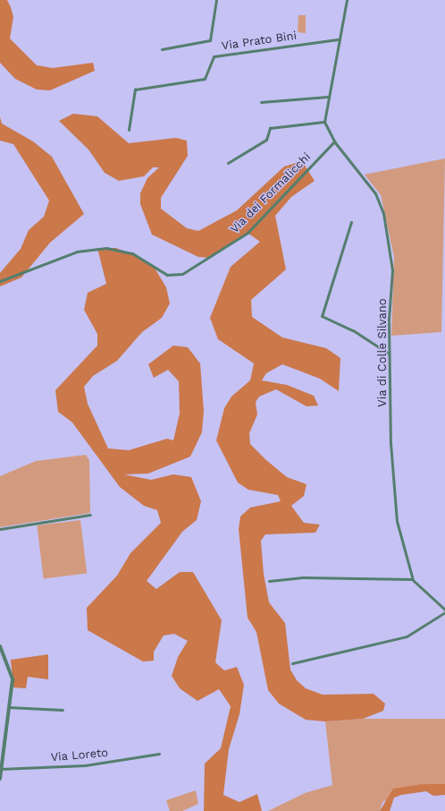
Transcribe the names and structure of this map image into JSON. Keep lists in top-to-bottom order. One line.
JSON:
{"streets":{"street":["Via Prato Bini","Via dei Formalicchi","Via di Colle Silvano","Via Loreto"]},"crossings":[["Via dei Formalicchi","Via di Colle Silvano"]]}
